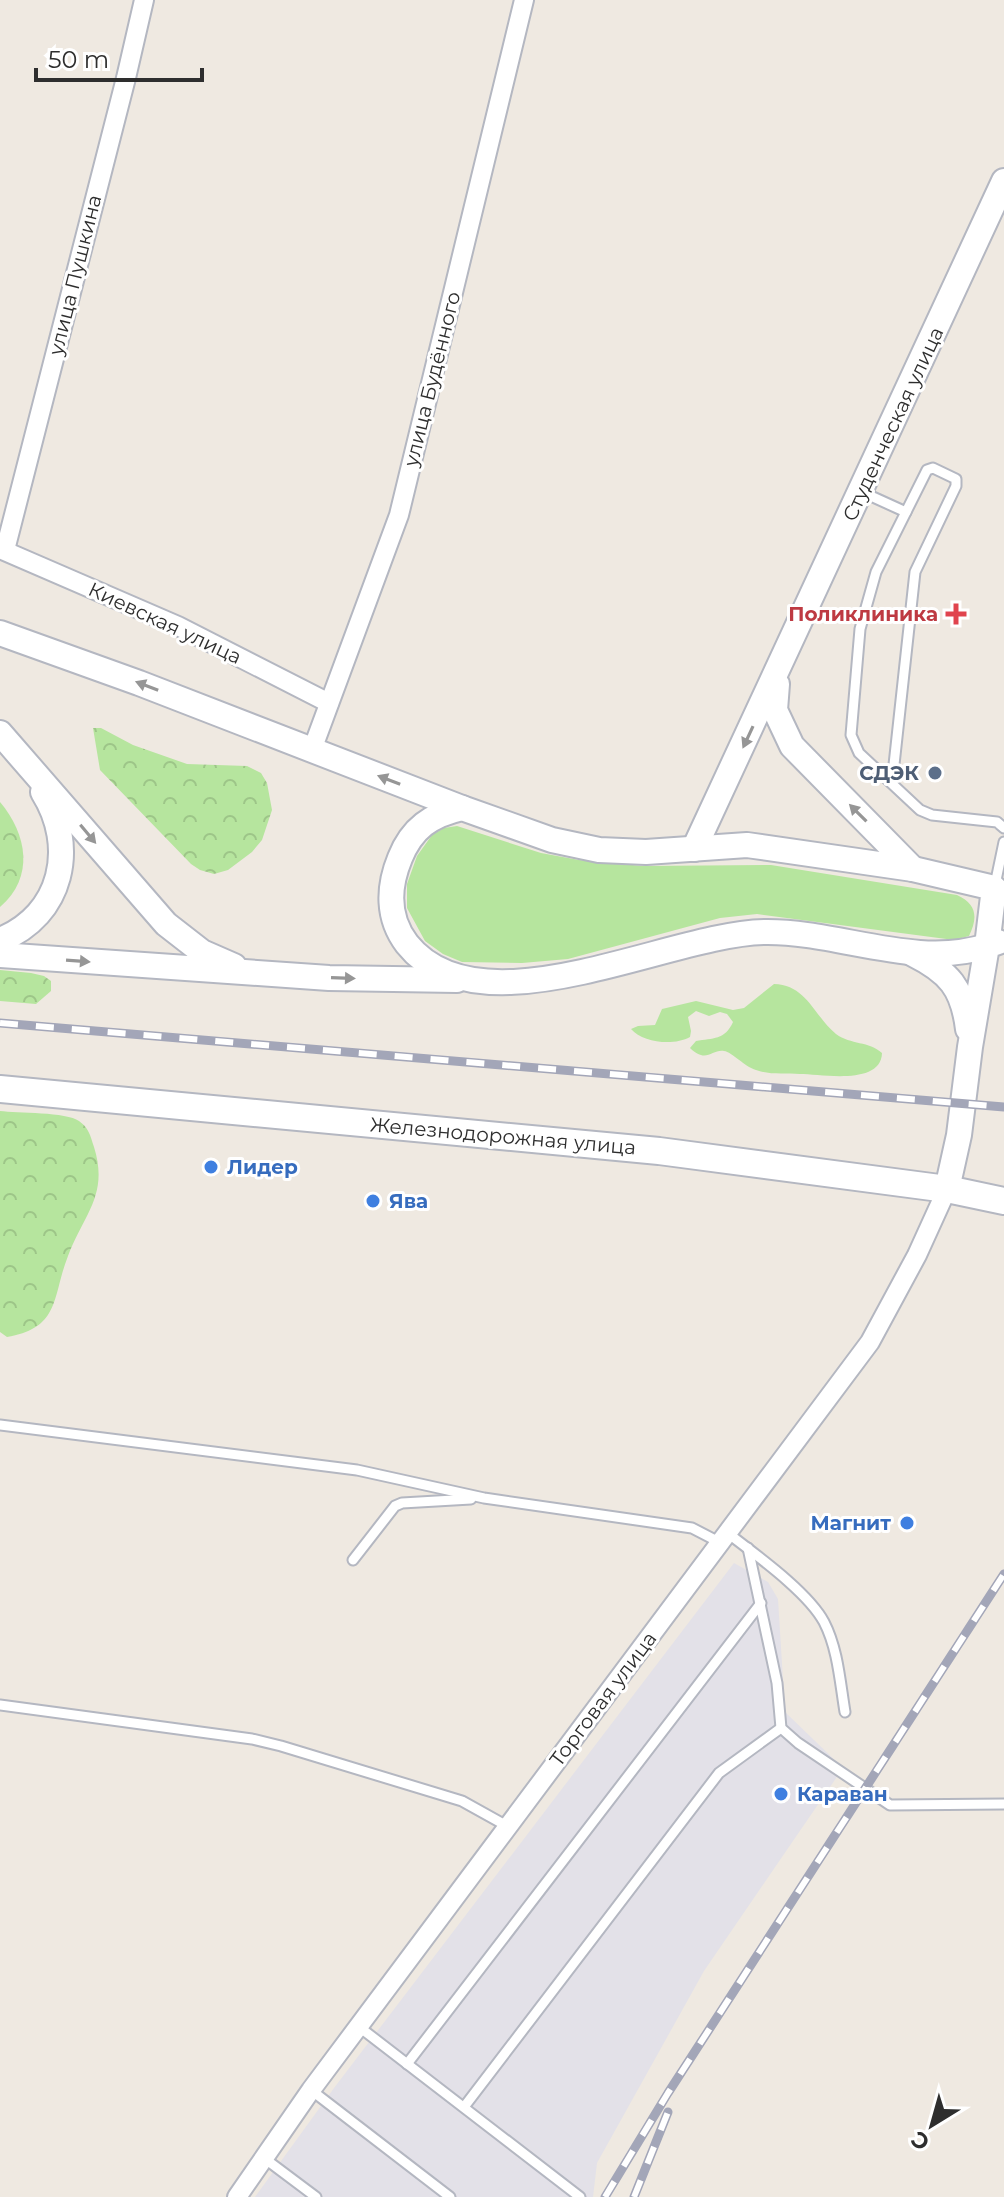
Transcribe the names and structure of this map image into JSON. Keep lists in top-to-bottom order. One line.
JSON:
{"streets":{"main road":["Железнодорожная улица"],"street":["улица Пушкина","улица Будённого","Студенческая улица","Киевская улица","Торговая улица"]},"crossings":[["улица Пушкина","Киевская улица"],["улица Будённого","Киевская улица"],["Железнодорожная улица","Торговая улица"]],"places":{"health":["Поликлиника"],"other":["СДЭК","Лидер","Ява","Магнит","Караван"]},"scale_bar":"50 m","north":"bottom left"}
